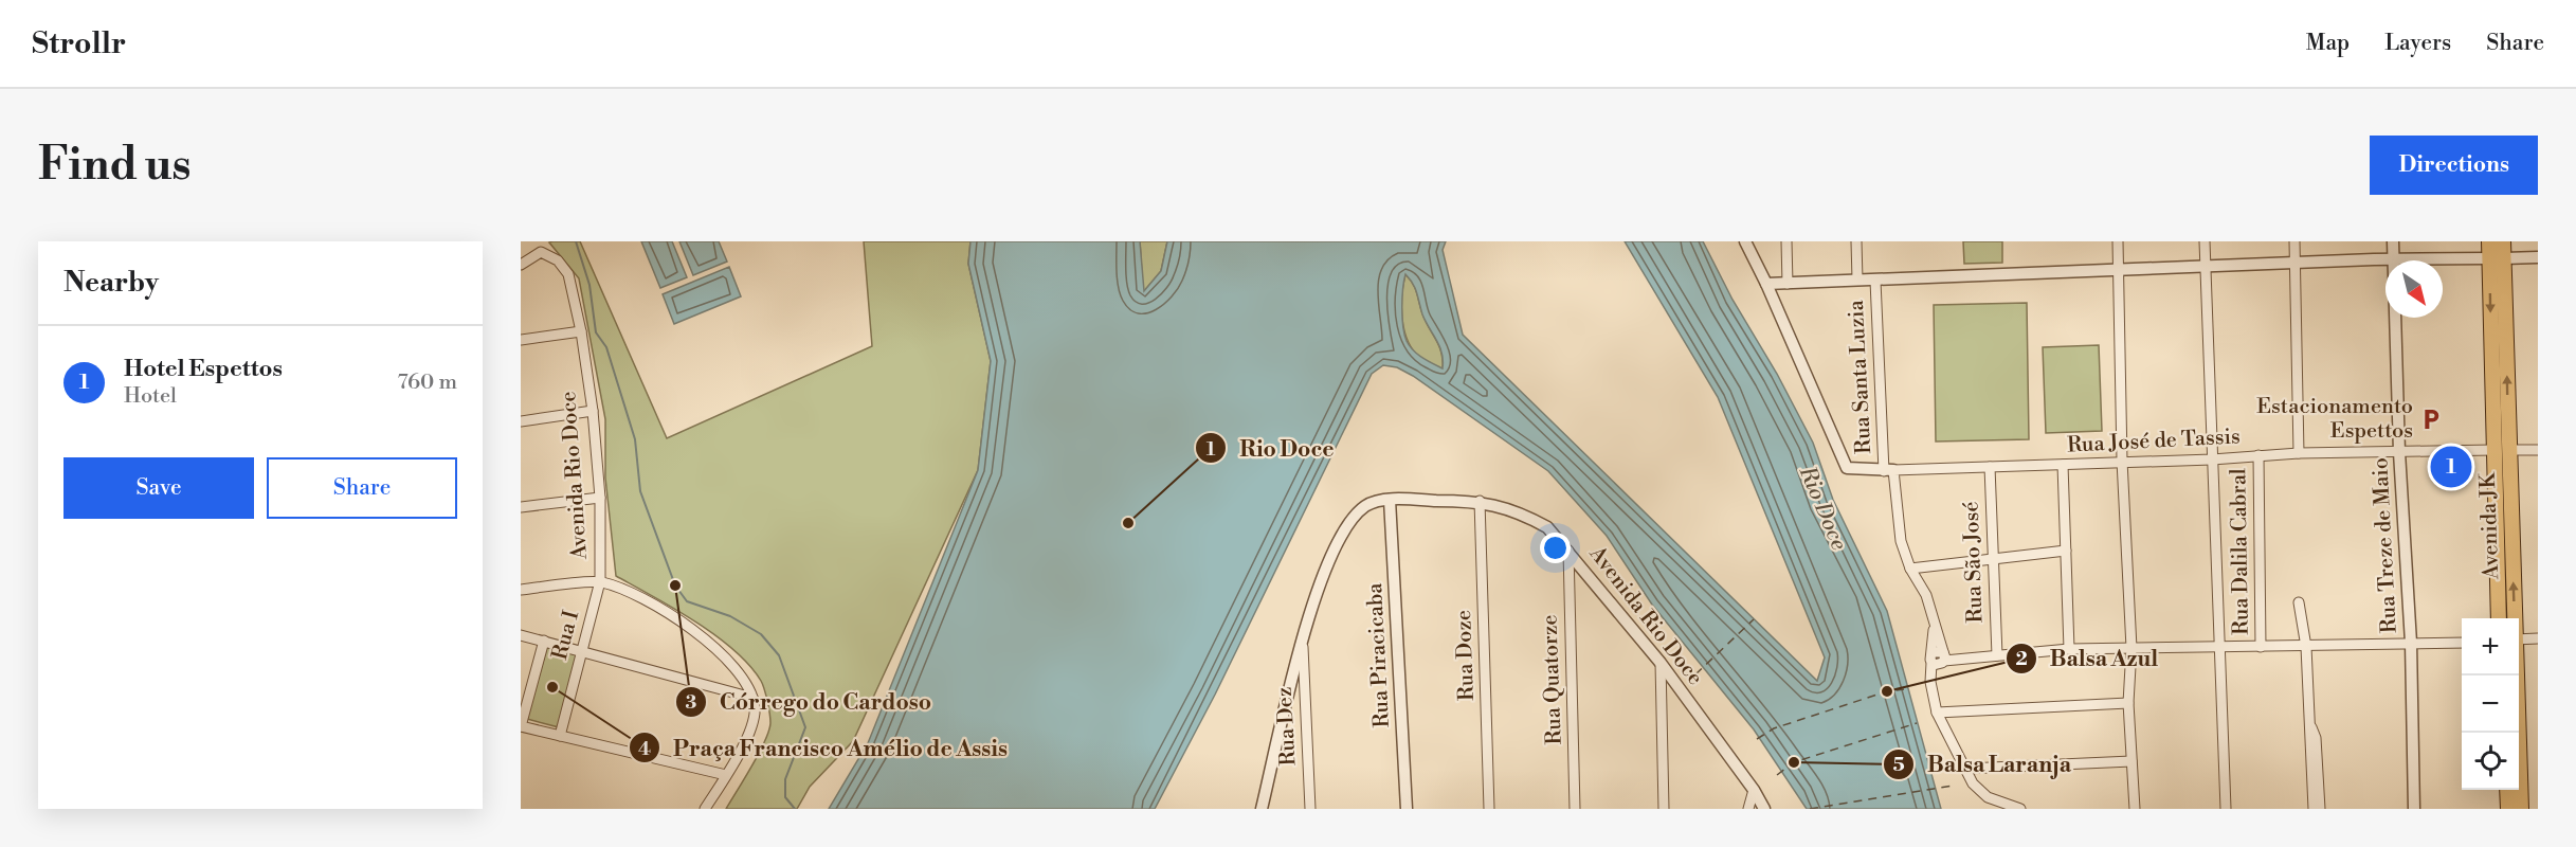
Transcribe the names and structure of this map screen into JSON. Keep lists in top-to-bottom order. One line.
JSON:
{"streets":{"main road":["Avenida JK"],"street":["Rua Santa Luzia","Rua José de Tassis","Avenida Rio Doce","Rua Treze de Maio","Rua Dalila Cabral","Rua São José","Rua I","Rua Piracicaba","Rua Doze","Rua Quatorze","Rua Dez"]},"crossings":[["Rua Santa Luzia","Rua José de Tassis"],["Rua José de Tassis","Avenida JK"],["Rua José de Tassis","Rua Treze de Maio"],["Rua José de Tassis","Rua Dalila Cabral"],["Rua José de Tassis","Rua São José"],["Avenida Rio Doce","Rua I"],["Avenida Rio Doce","Rua Piracicaba"],["Avenida Rio Doce","Rua Doze"],["Avenida Rio Doce","Rua Quatorze"],["Avenida Rio Doce","Rua Dez"]],"water":["Rio Doce"],"places":{"parking":["Estacionamento Espettos"],"other":["Rio Doce","Córrego do Cardoso","Praça Francisco Amélio de Assis","Balsa Azul","Balsa Laranja"]},"north":"bottom right","page":{"header":"Strollr","nav":["Map","Layers","Share"],"buttons":["Directions",["Save","Share"]],"title":"Find us","heading":"Nearby","list":[{"mark":"1","name":"Hotel Espettos","note":"Hotel","value":"760 m"}],"pins":"1","map_buttons":["+","−"]}}
